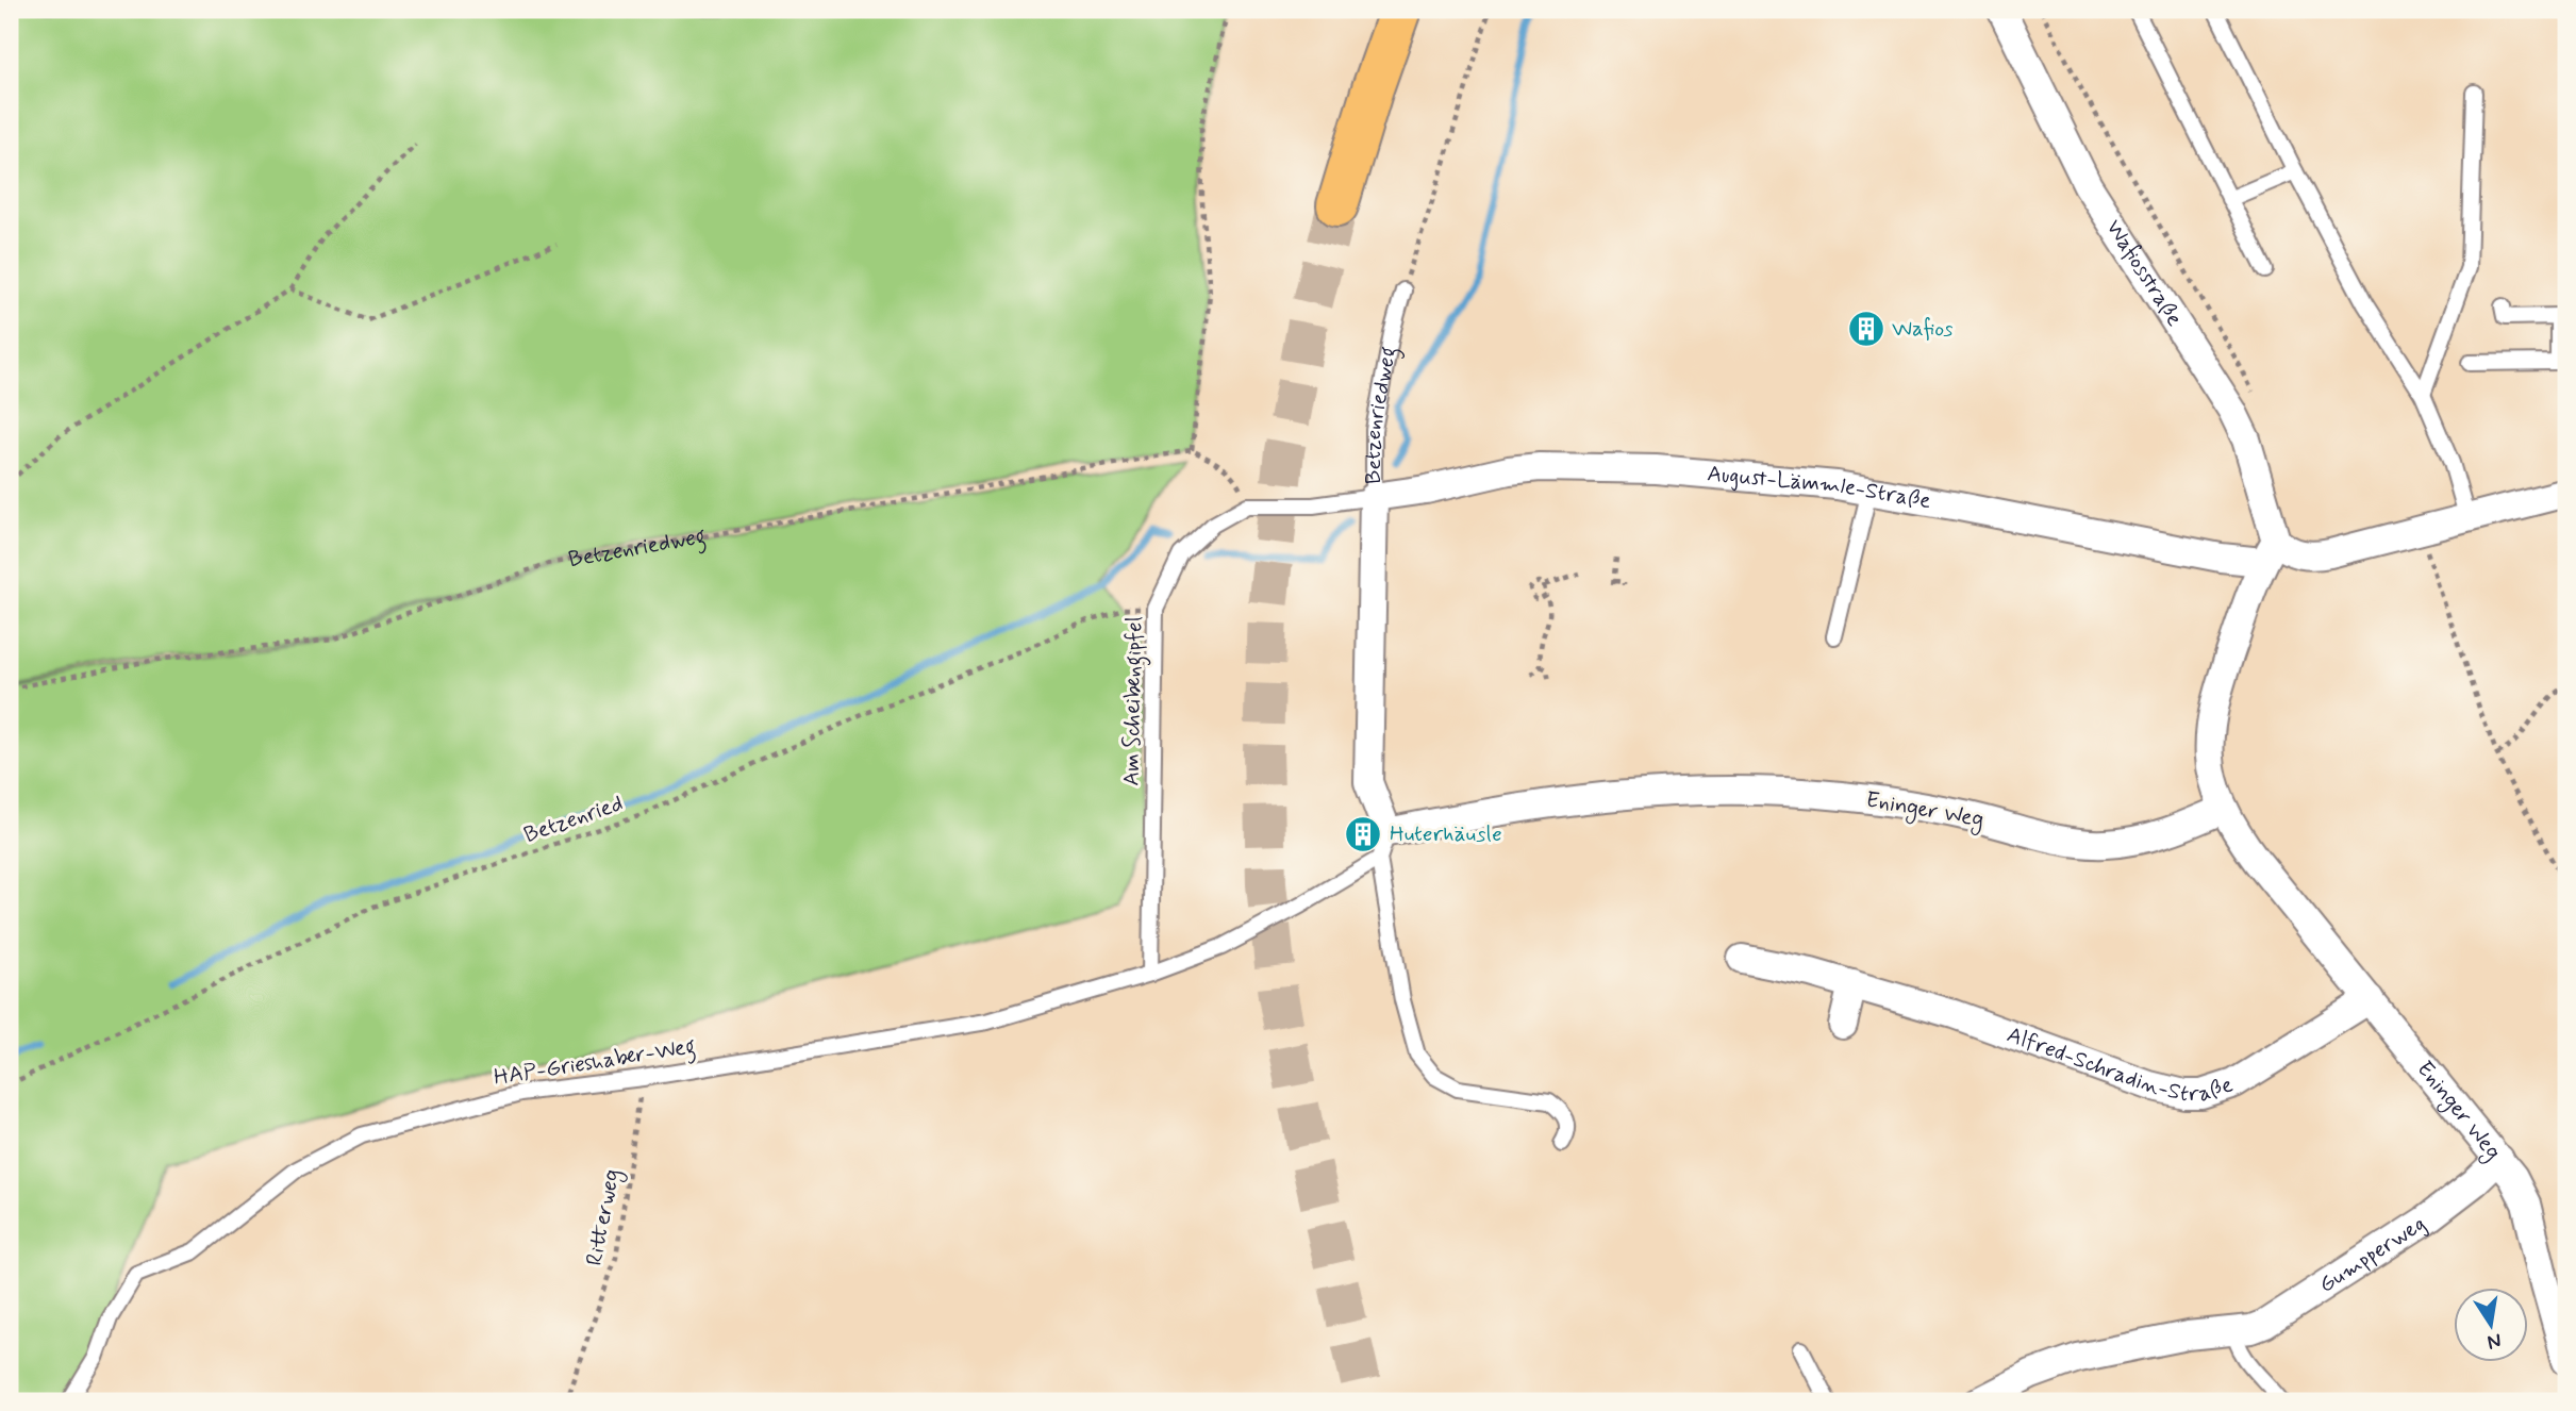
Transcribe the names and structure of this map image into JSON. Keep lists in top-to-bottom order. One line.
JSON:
{"streets":{"street":["Wafiosstraße","Betzenriedweg","August-Lämmle-Straße","Eninger Weg","Alfred-Schradin-Straße","Gumpperweg"],"lane":["Am Scheibengipfel","HAP-Grieshaber-Weg"],"path":["Betzenried","Ritterweg"]},"crossings":[["Wafiosstraße","August-Lämmle-Straße"],["Betzenriedweg","August-Lämmle-Straße"],["Betzenriedweg","Am Scheibengipfel"],["Betzenriedweg","Eninger Weg"],["Betzenriedweg","HAP-Grieshaber-Weg"],["August-Lämmle-Straße","Am Scheibengipfel"],["Am Scheibengipfel","Betzenried"],["Am Scheibengipfel","HAP-Grieshaber-Weg"],["Eninger Weg","Alfred-Schradin-Straße"],["Eninger Weg","HAP-Grieshaber-Weg"],["Eninger Weg","Gumpperweg"],["HAP-Grieshaber-Weg","Ritterweg"]],"places":{"building":["Wafios","Huterhäusle"]},"north":"bottom"}
